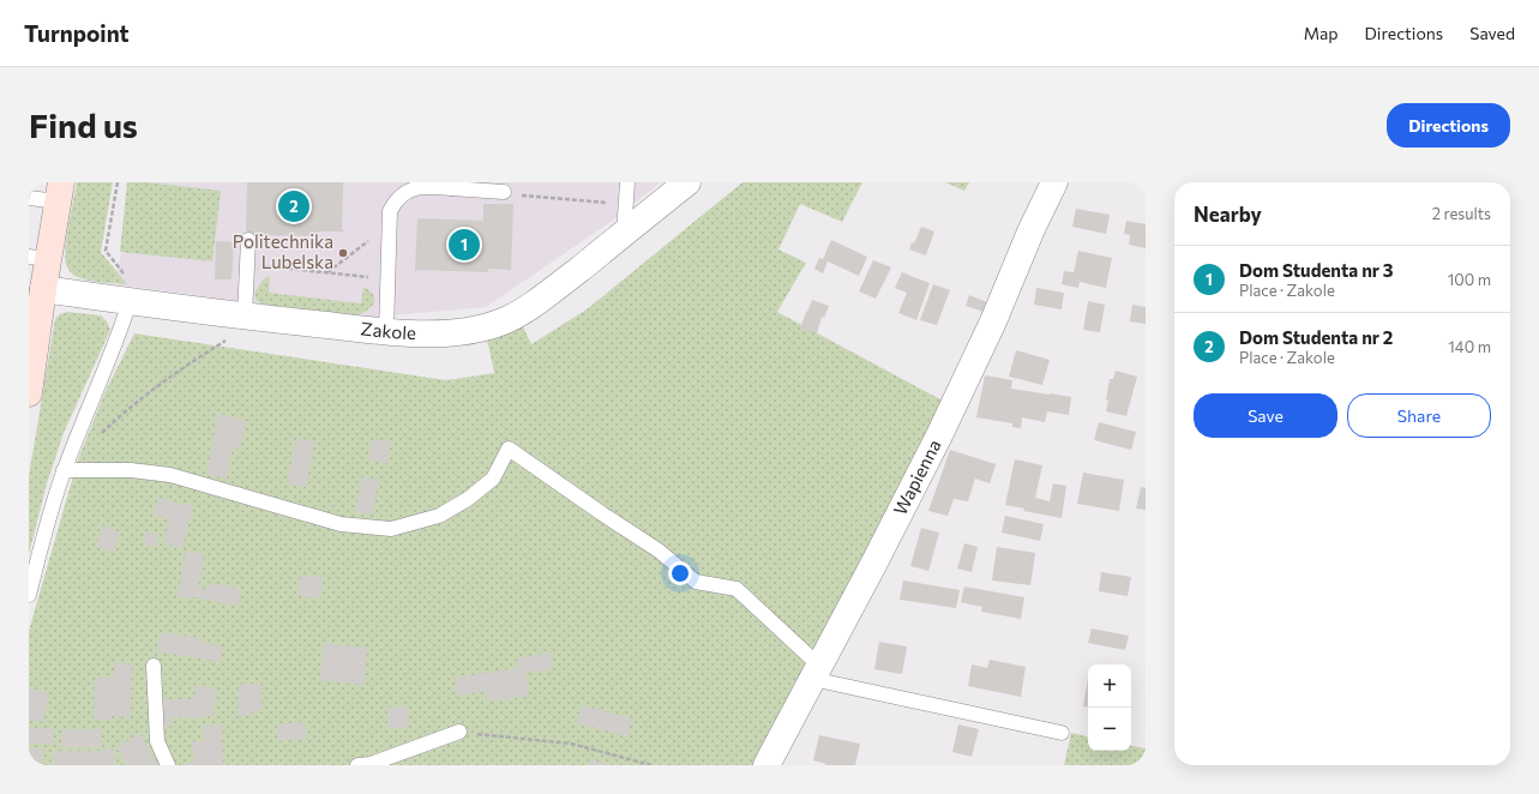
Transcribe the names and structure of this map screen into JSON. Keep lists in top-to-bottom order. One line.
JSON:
{"streets":{"street":["Zakole","Wapienna"]},"places":["Politechnika Lubelska"],"page":{"header":"Turnpoint","nav":["Map","Directions","Saved"],"buttons":["Directions",["Save","Share"]],"title":"Find us","heading":["Nearby","2 results"],"pins":["2","1"],"list":[{"mark":"1","name":"Dom Studenta nr 3","note":"Place · Zakole","value":"100 m"},{"mark":"2","name":"Dom Studenta nr 2","note":"Place · Zakole","value":"140 m"}],"map_buttons":["+","−"]}}
